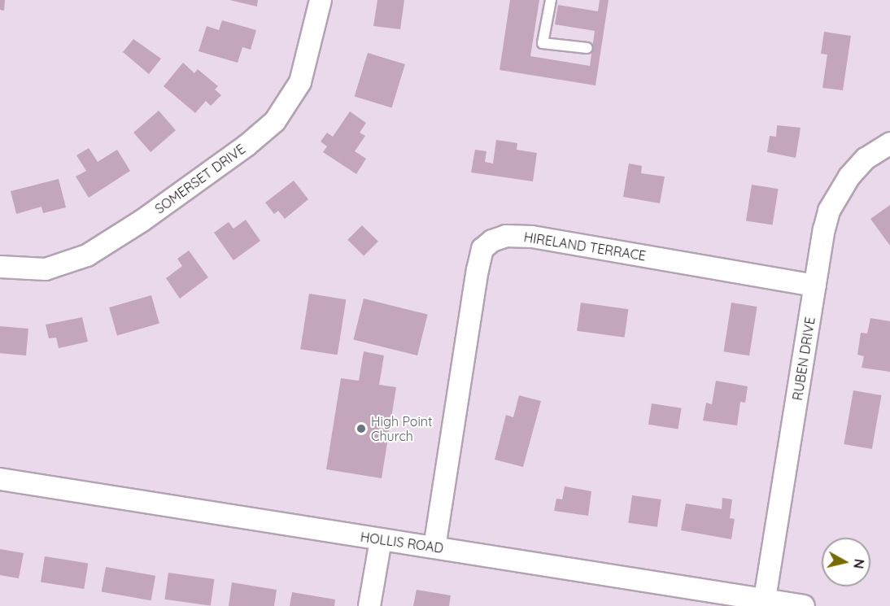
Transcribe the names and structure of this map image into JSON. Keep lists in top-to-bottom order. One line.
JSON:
{"streets":{"street":["SOMERSET DRIVE","HIRELAND TERRACE","RUBEN DRIVE","HOLLIS ROAD"]},"crossings":[["HIRELAND TERRACE","RUBEN DRIVE"],["HIRELAND TERRACE","HOLLIS ROAD"],["RUBEN DRIVE","HOLLIS ROAD"]],"places":["High Point Church"],"north":"right"}
